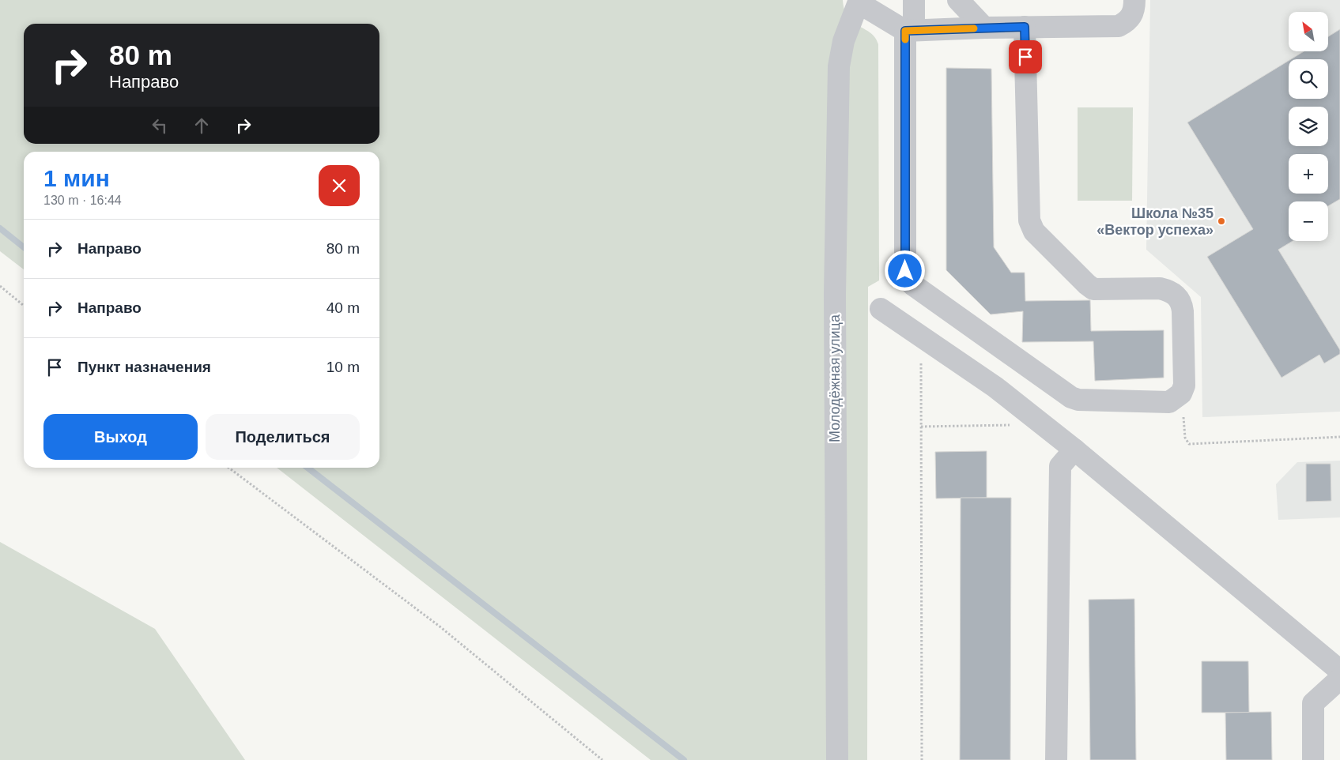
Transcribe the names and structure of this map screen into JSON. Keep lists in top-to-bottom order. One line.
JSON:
{"streets":{"street":["Молодёжная улица"]},"places":["Школа №35 «Вектор успеха»"],"north":"top left","page":{"map_buttons":["+","−"],"turn":["80 m","Направо"],"heading":["1 мин","130 m · 16:44"],"list":[{"name":"Направо","value":"80 m"},{"name":"Направо","value":"40 m"},{"name":"Пункт назначения","value":"10 m"}],"buttons":["Выход","Поделиться"]}}
